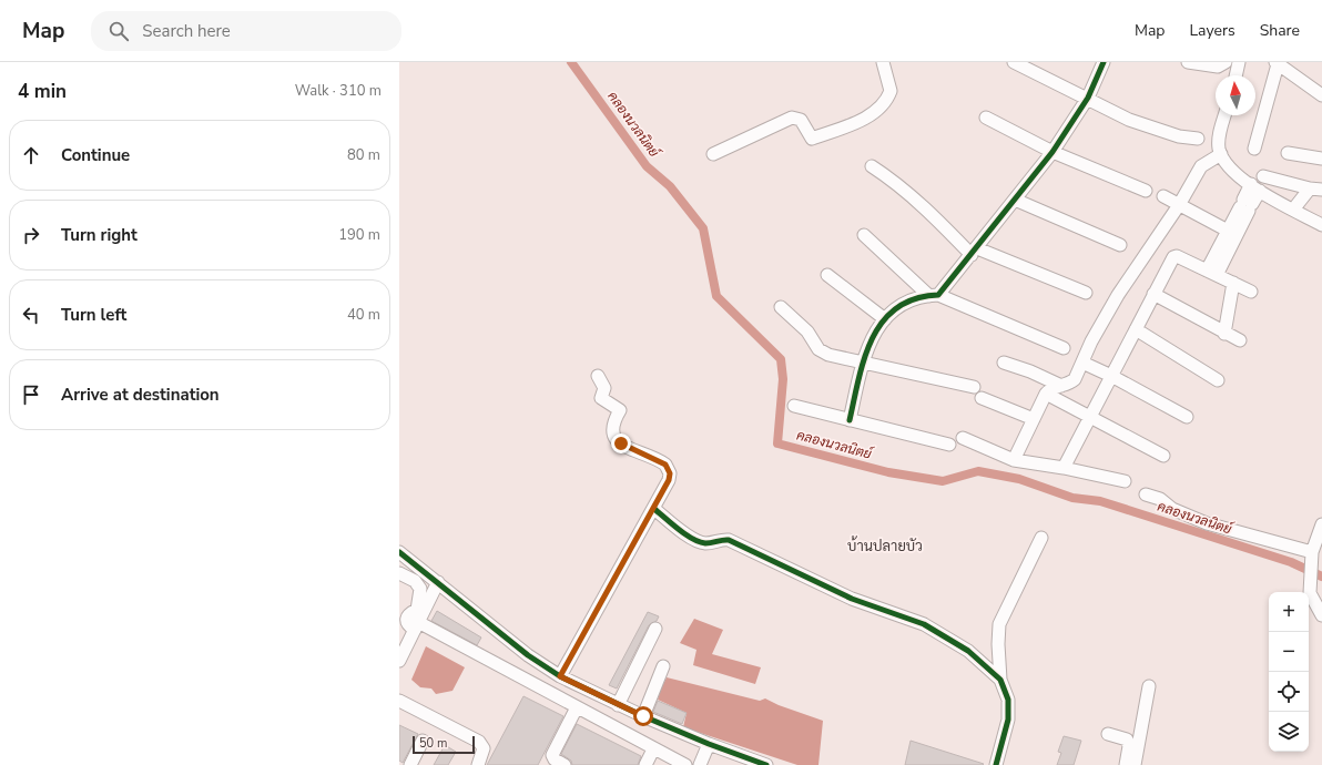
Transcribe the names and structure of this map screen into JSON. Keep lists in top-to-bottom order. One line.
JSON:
{"districts":["บ้านปลายบัว"],"water":["คลองนวลนิตย์"],"scale_bar":"50 m","north":"top","page":{"header":"Map","search":"Search here","nav":["Map","Layers","Share"],"heading":["4 min","Walk · 310 m"],"list":[["Continue","80 m"],["Turn right","190 m"],["Turn left","40 m"],"Arrive at destination"],"map_buttons":["+","−"],"scale":"50 m"}}
